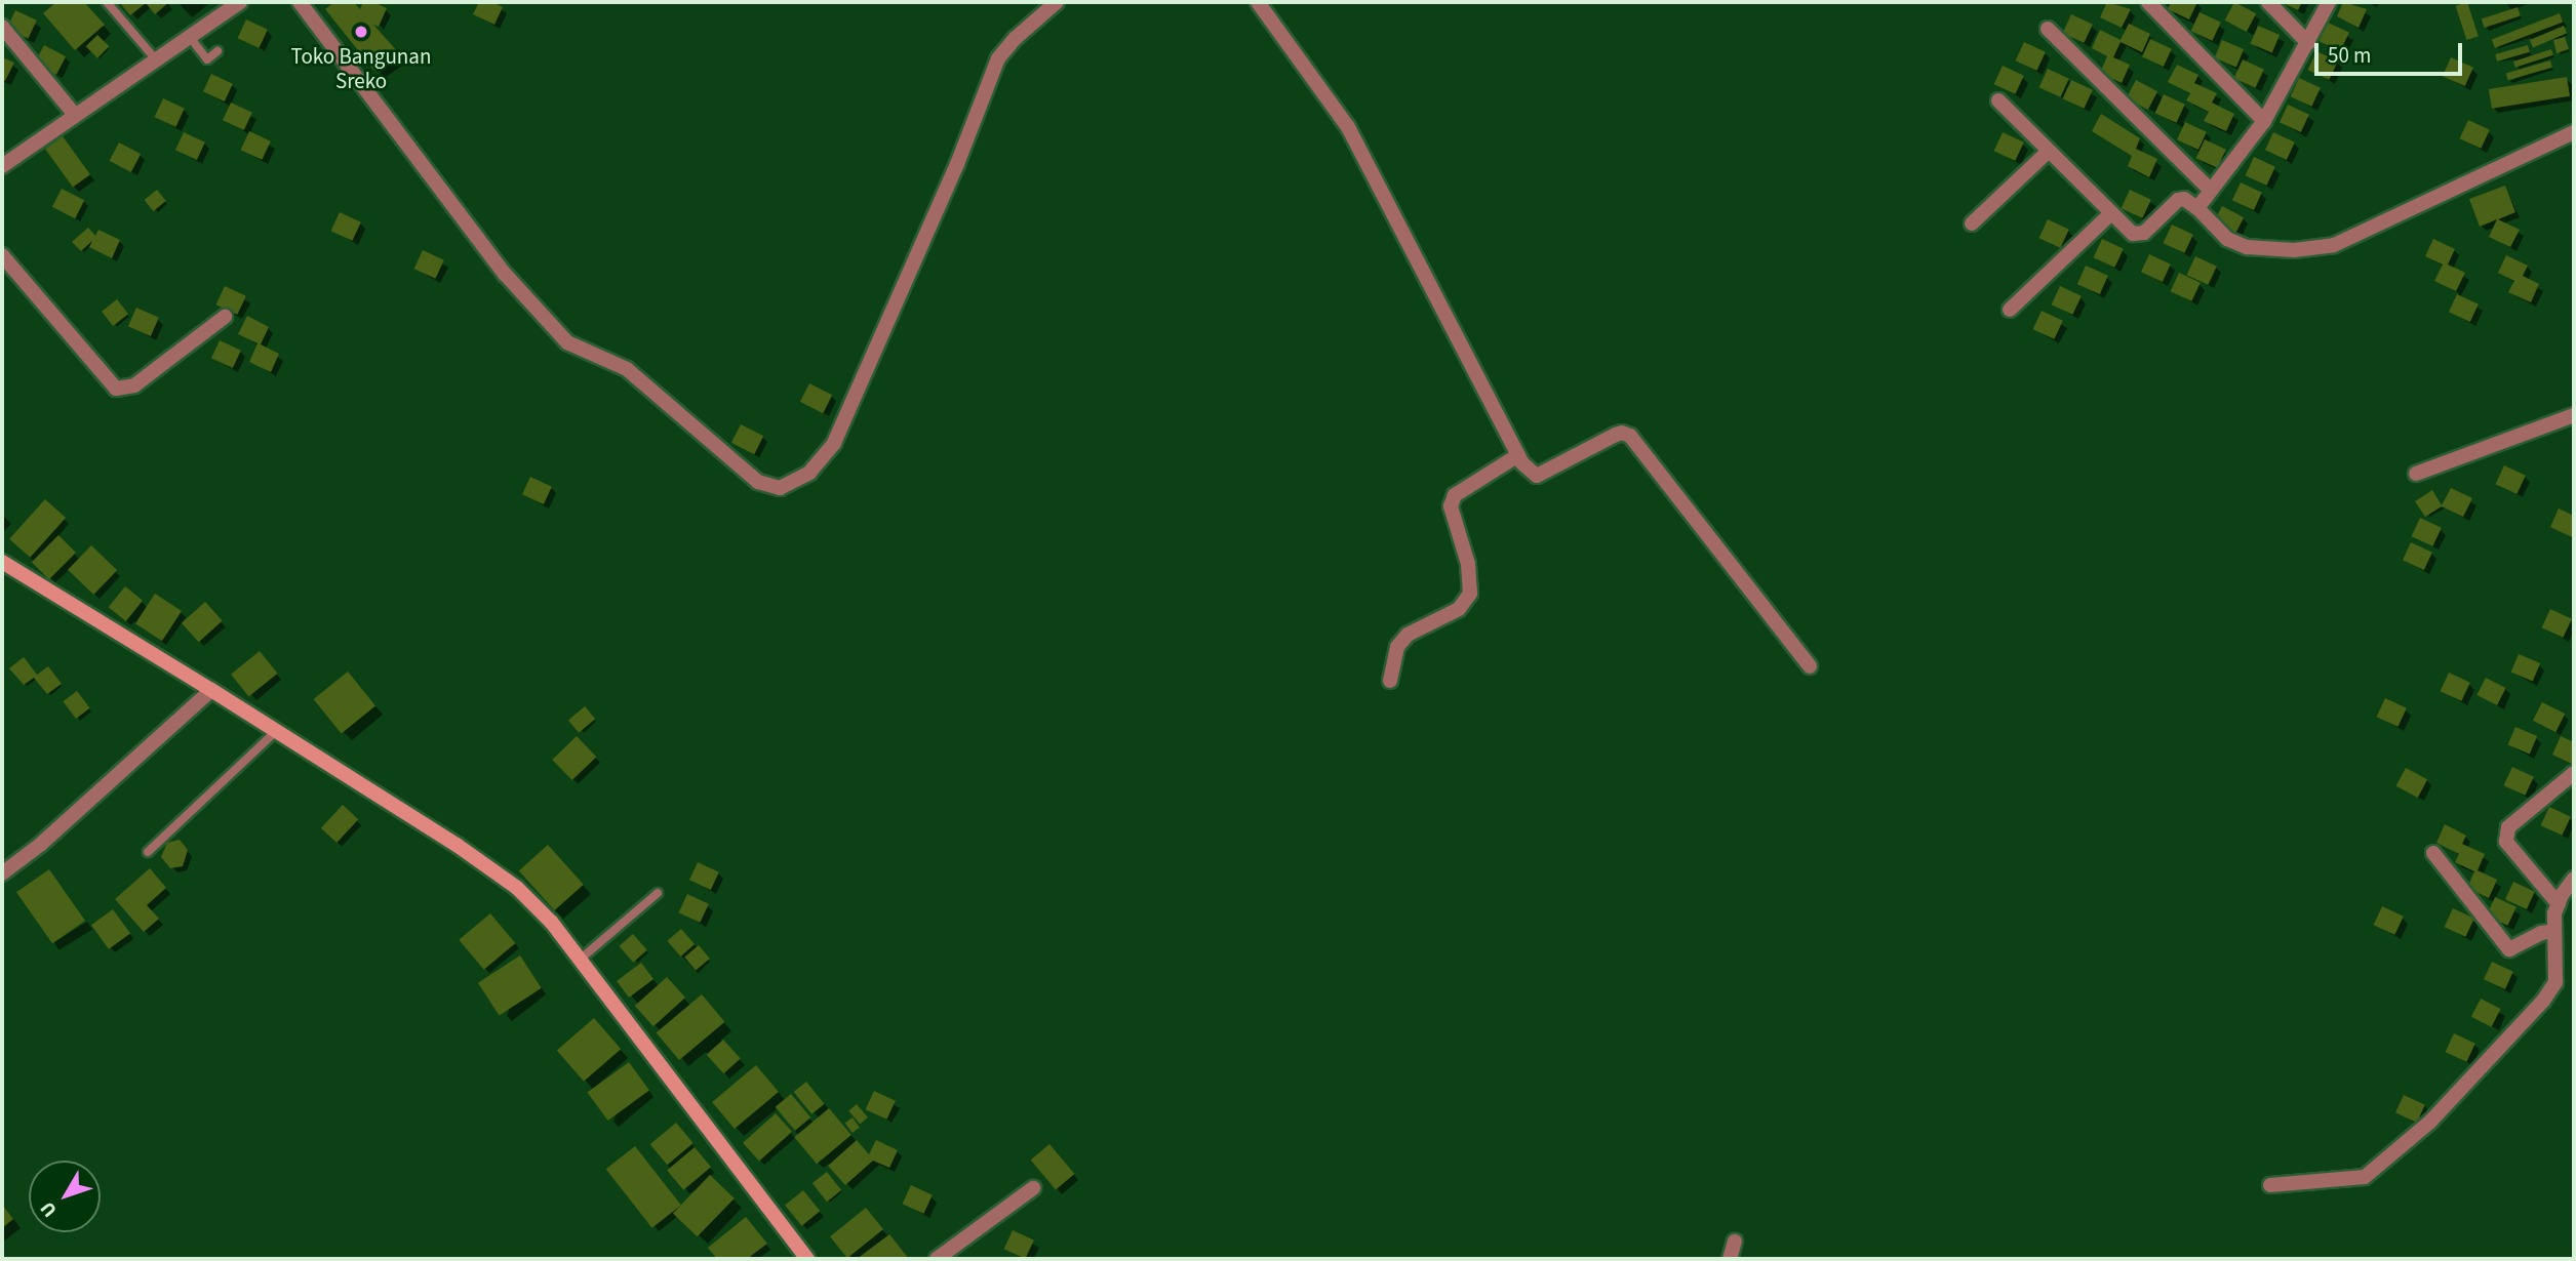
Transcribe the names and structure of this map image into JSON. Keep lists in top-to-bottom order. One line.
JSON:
{"places":["Toko Bangunan Sreko"],"scale_bar":"50 m","north":"bottom left"}
